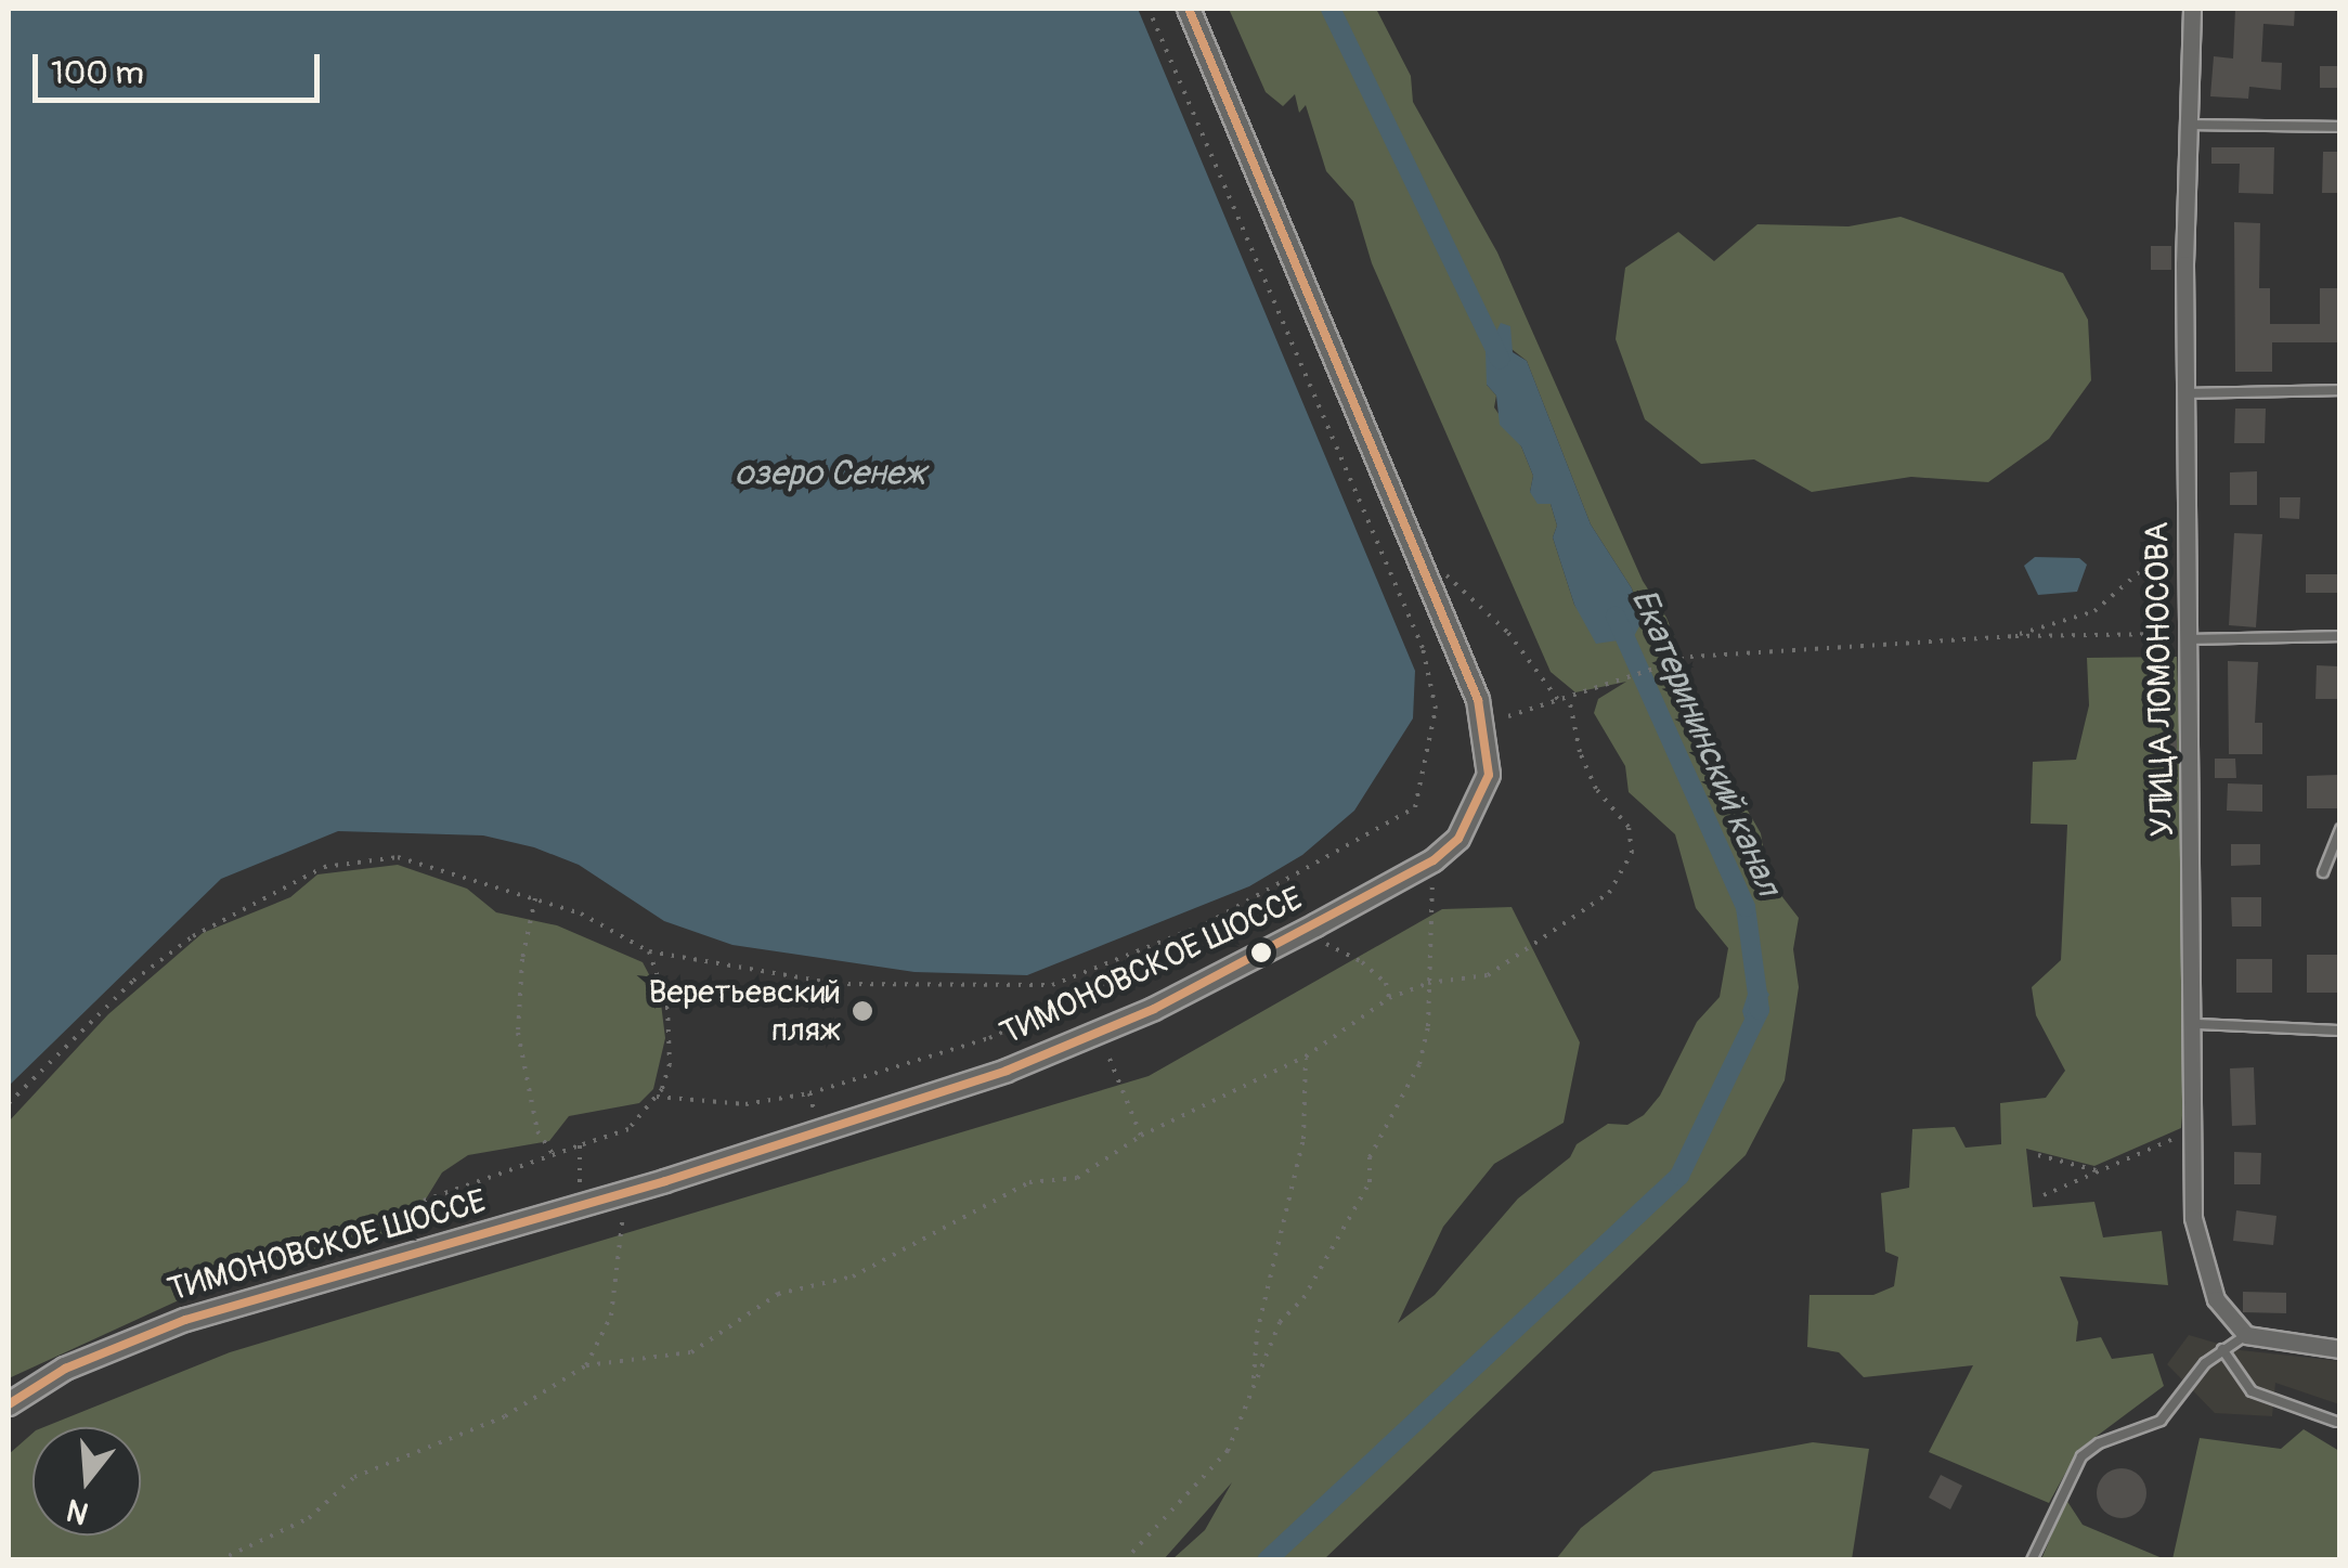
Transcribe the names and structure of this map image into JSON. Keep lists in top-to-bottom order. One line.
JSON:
{"streets":{"street":["УЛИЦА ЛОМОНОСОВА","ТИМОНОВСКОЕ ШОССЕ"]},"water":["озеро Сенеж","Екатерининский канал"],"places":["Веретьевский пляж"],"scale_bar":"100 m","north":"bottom"}
